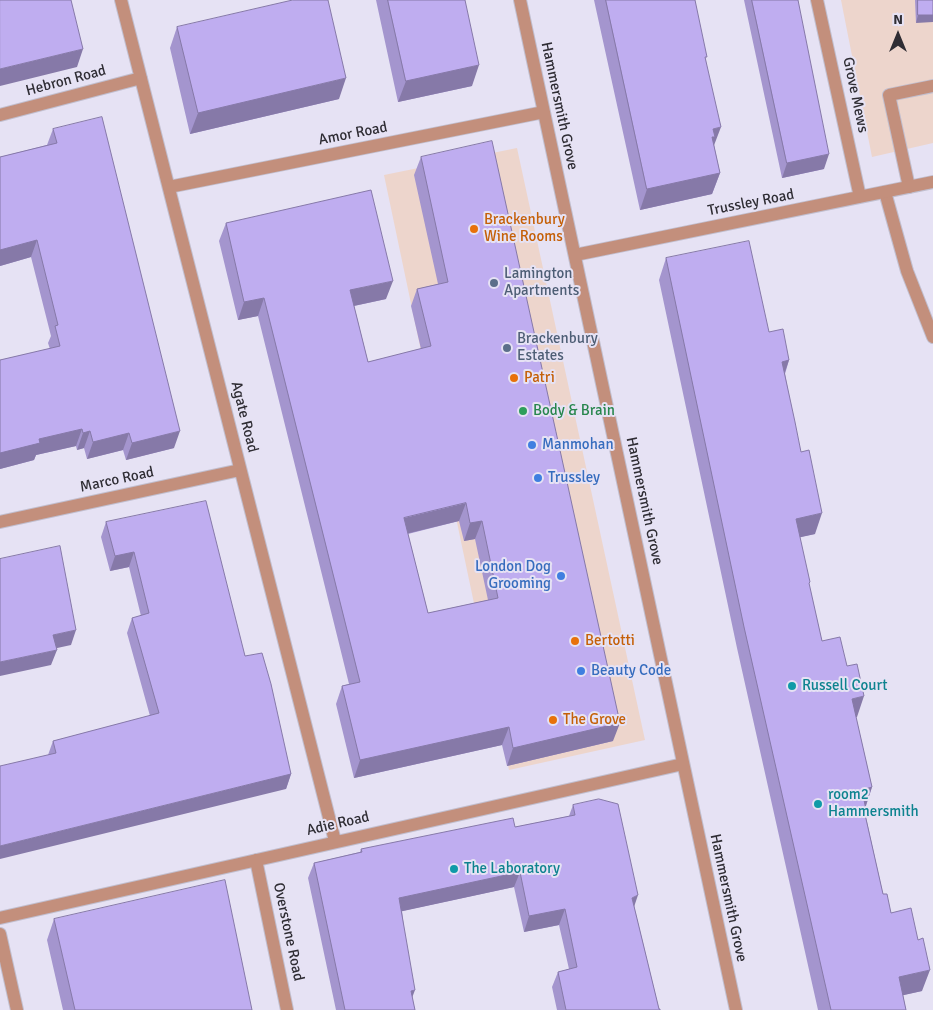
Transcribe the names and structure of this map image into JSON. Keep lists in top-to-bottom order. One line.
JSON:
{"streets":{"street":["Hebron Road","Grove Mews","Hammersmith Grove","Amor Road","Trussley Road","Agate Road","Marco Road","Adie Road","Overstone Road"]},"crossings":[["Hebron Road","Agate Road"],["Grove Mews","Trussley Road"],["Hammersmith Grove","Amor Road"],["Hammersmith Grove","Trussley Road"],["Hammersmith Grove","Adie Road"],["Amor Road","Agate Road"],["Agate Road","Marco Road"],["Agate Road","Adie Road"],["Adie Road","Overstone Road"]],"places":["Brackenbury Wine Rooms","Lamington Apartments","Brackenbury Estates","Patri","Body & Brain","Manmohan","Trussley","London Dog Grooming","Bertotti","Beauty Code","Russell Court","The Grove","room2 Hammersmith","The Laboratory"],"north":"top"}
